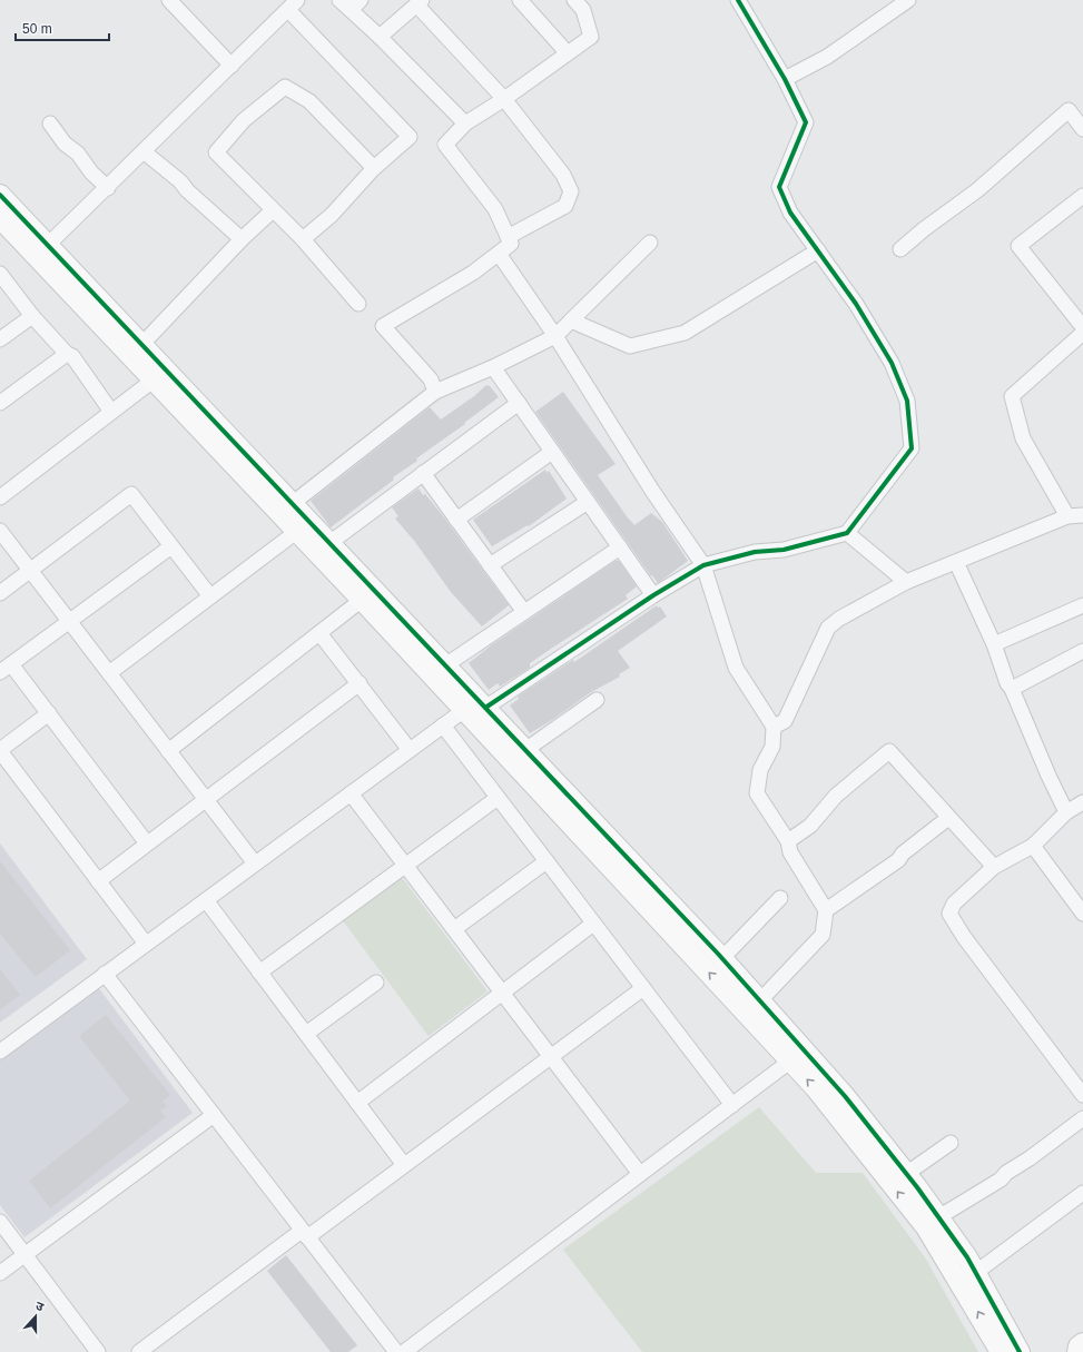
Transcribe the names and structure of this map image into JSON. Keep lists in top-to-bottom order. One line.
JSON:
{"scale_bar":"50 m","north":"top"}
